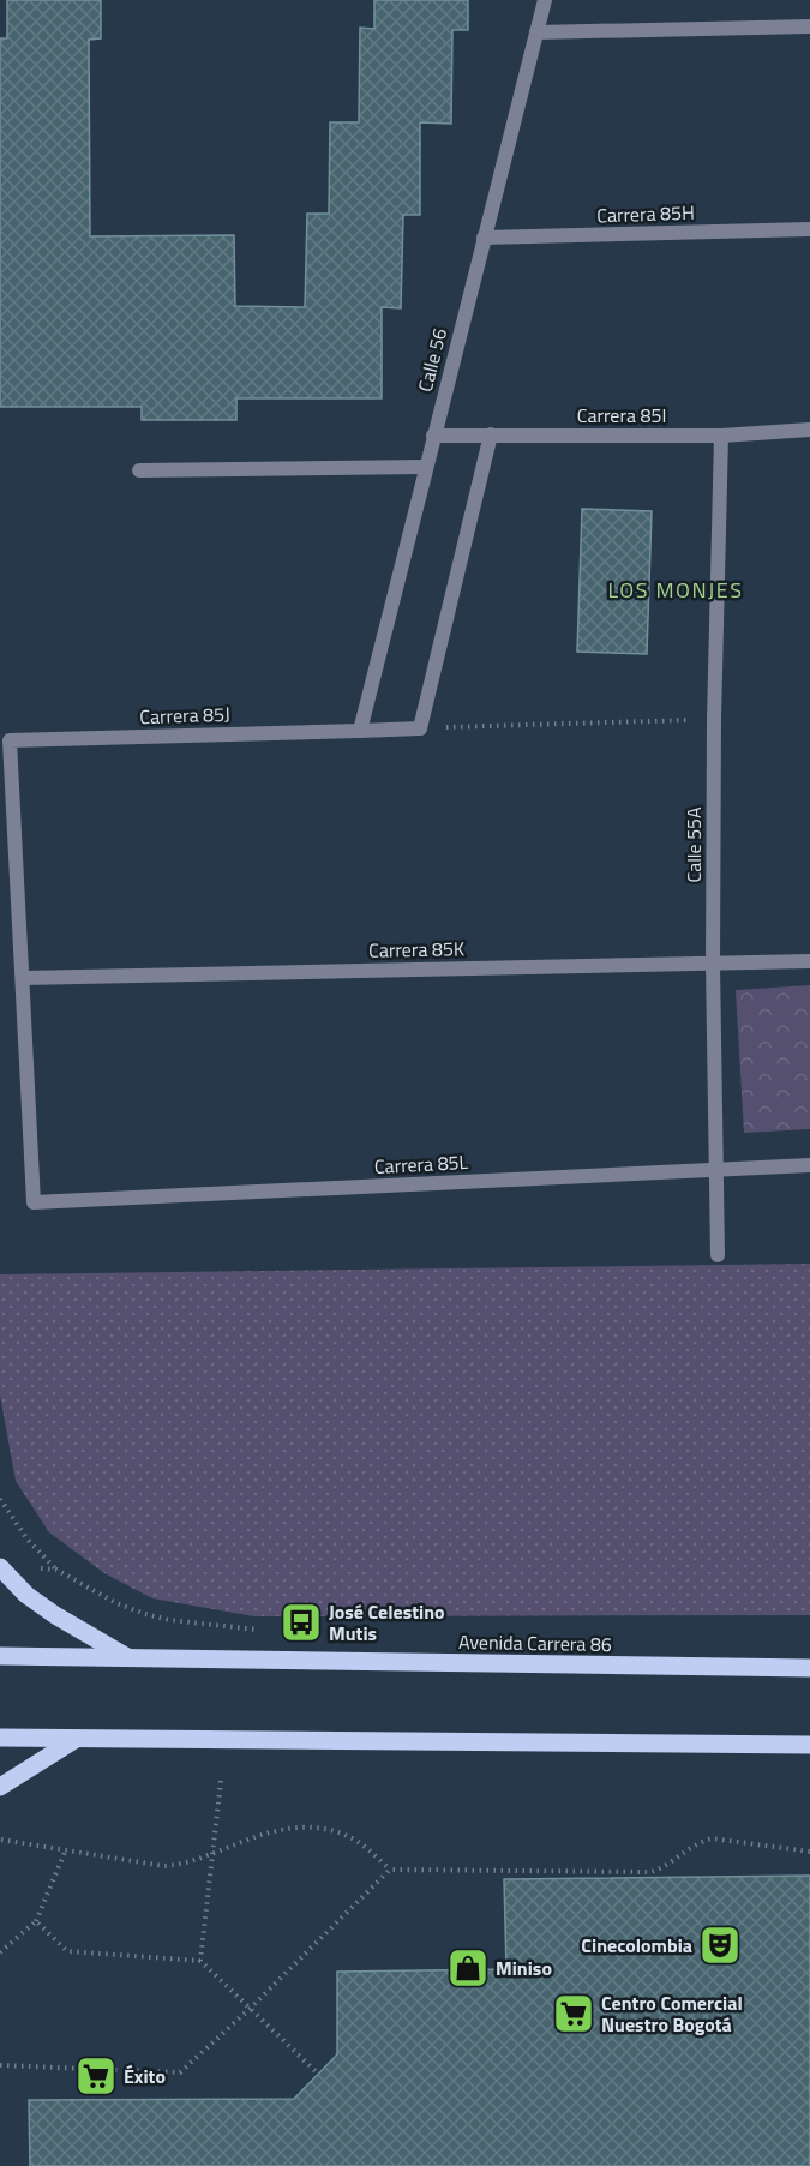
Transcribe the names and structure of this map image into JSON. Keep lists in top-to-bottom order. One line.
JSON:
{"streets":{"main road":["Avenida Carrera 86"],"street":["Carrera 85H","Calle 56","Carrera 85I","Carrera 85J","Calle 55A","Carrera 85K","Carrera 85L"]},"crossings":[["Carrera 85H","Calle 56"],["Calle 56","Carrera 85I"],["Calle 56","Carrera 85J"],["Carrera 85I","Calle 55A"],["Carrera 85J","Carrera 85K"],["Carrera 85J","Carrera 85L"],["Calle 55A","Carrera 85K"],["Calle 55A","Carrera 85L"],["Carrera 85K","Carrera 85L"]],"districts":["LOS MONJES"],"places":{"bus stop":["José Celestino Mutis"],"theatre":["Cinecolombia"],"shop":["Miniso"],"supermarket":["Centro Comercial Nuestro Bogotá","Éxito"]}}
